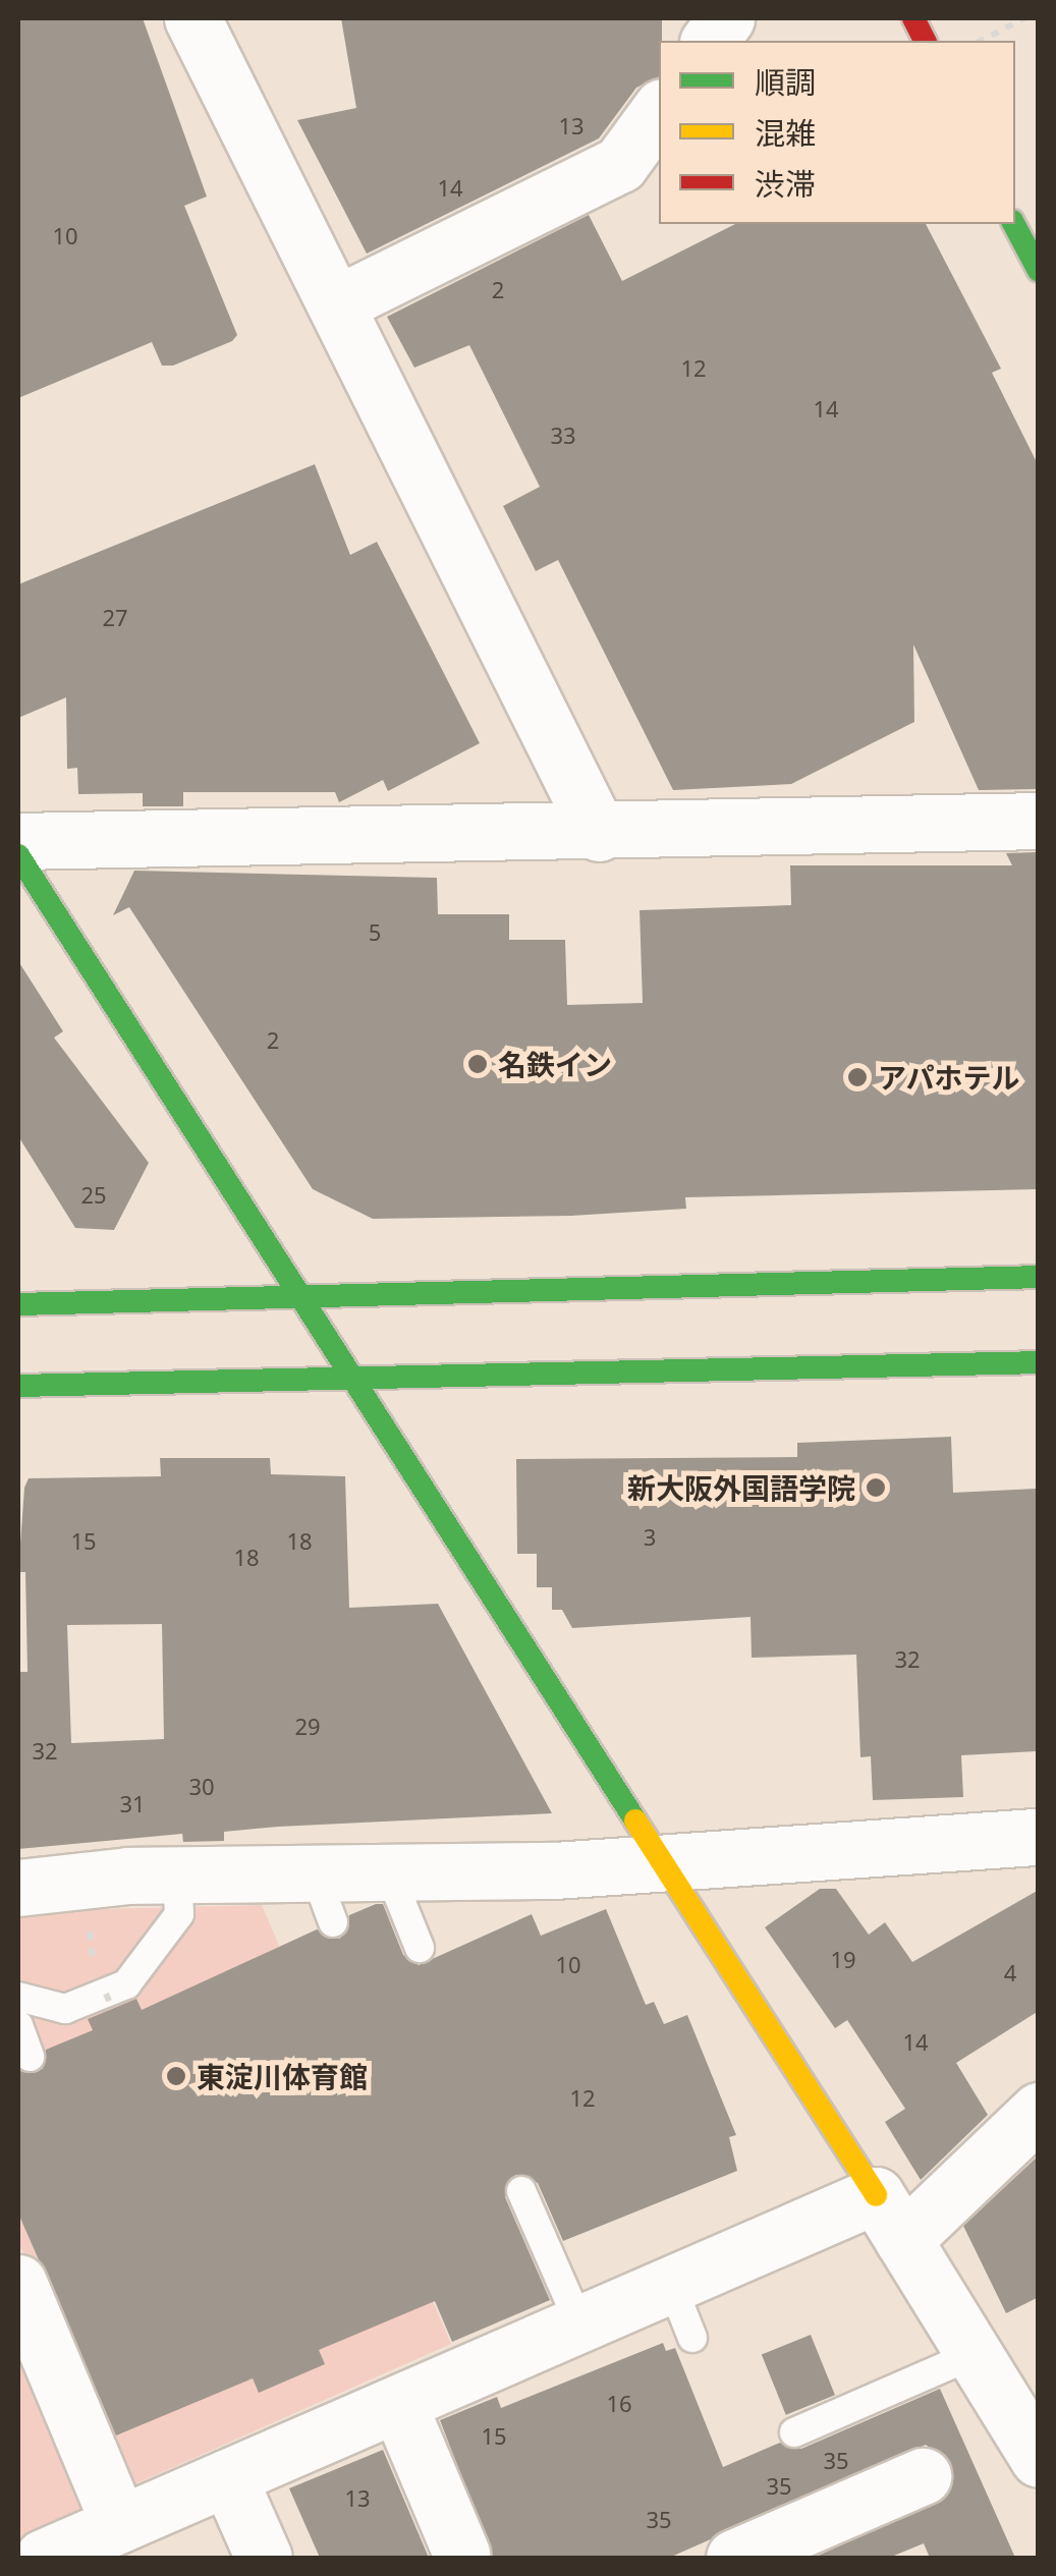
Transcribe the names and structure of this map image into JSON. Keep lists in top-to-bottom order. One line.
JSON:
{"places":["名鉄イン","アパホテル","新大阪外国語学院","東淀川体育館"],"house_numbers":["13","14","10","2","12","14","33","27","5","2","25","3","15","18","18","32","29","32","30","31","19","10","4","14","12","16","15","35","35","13","35"],"legend":["順調","混雑","渋滞"]}
